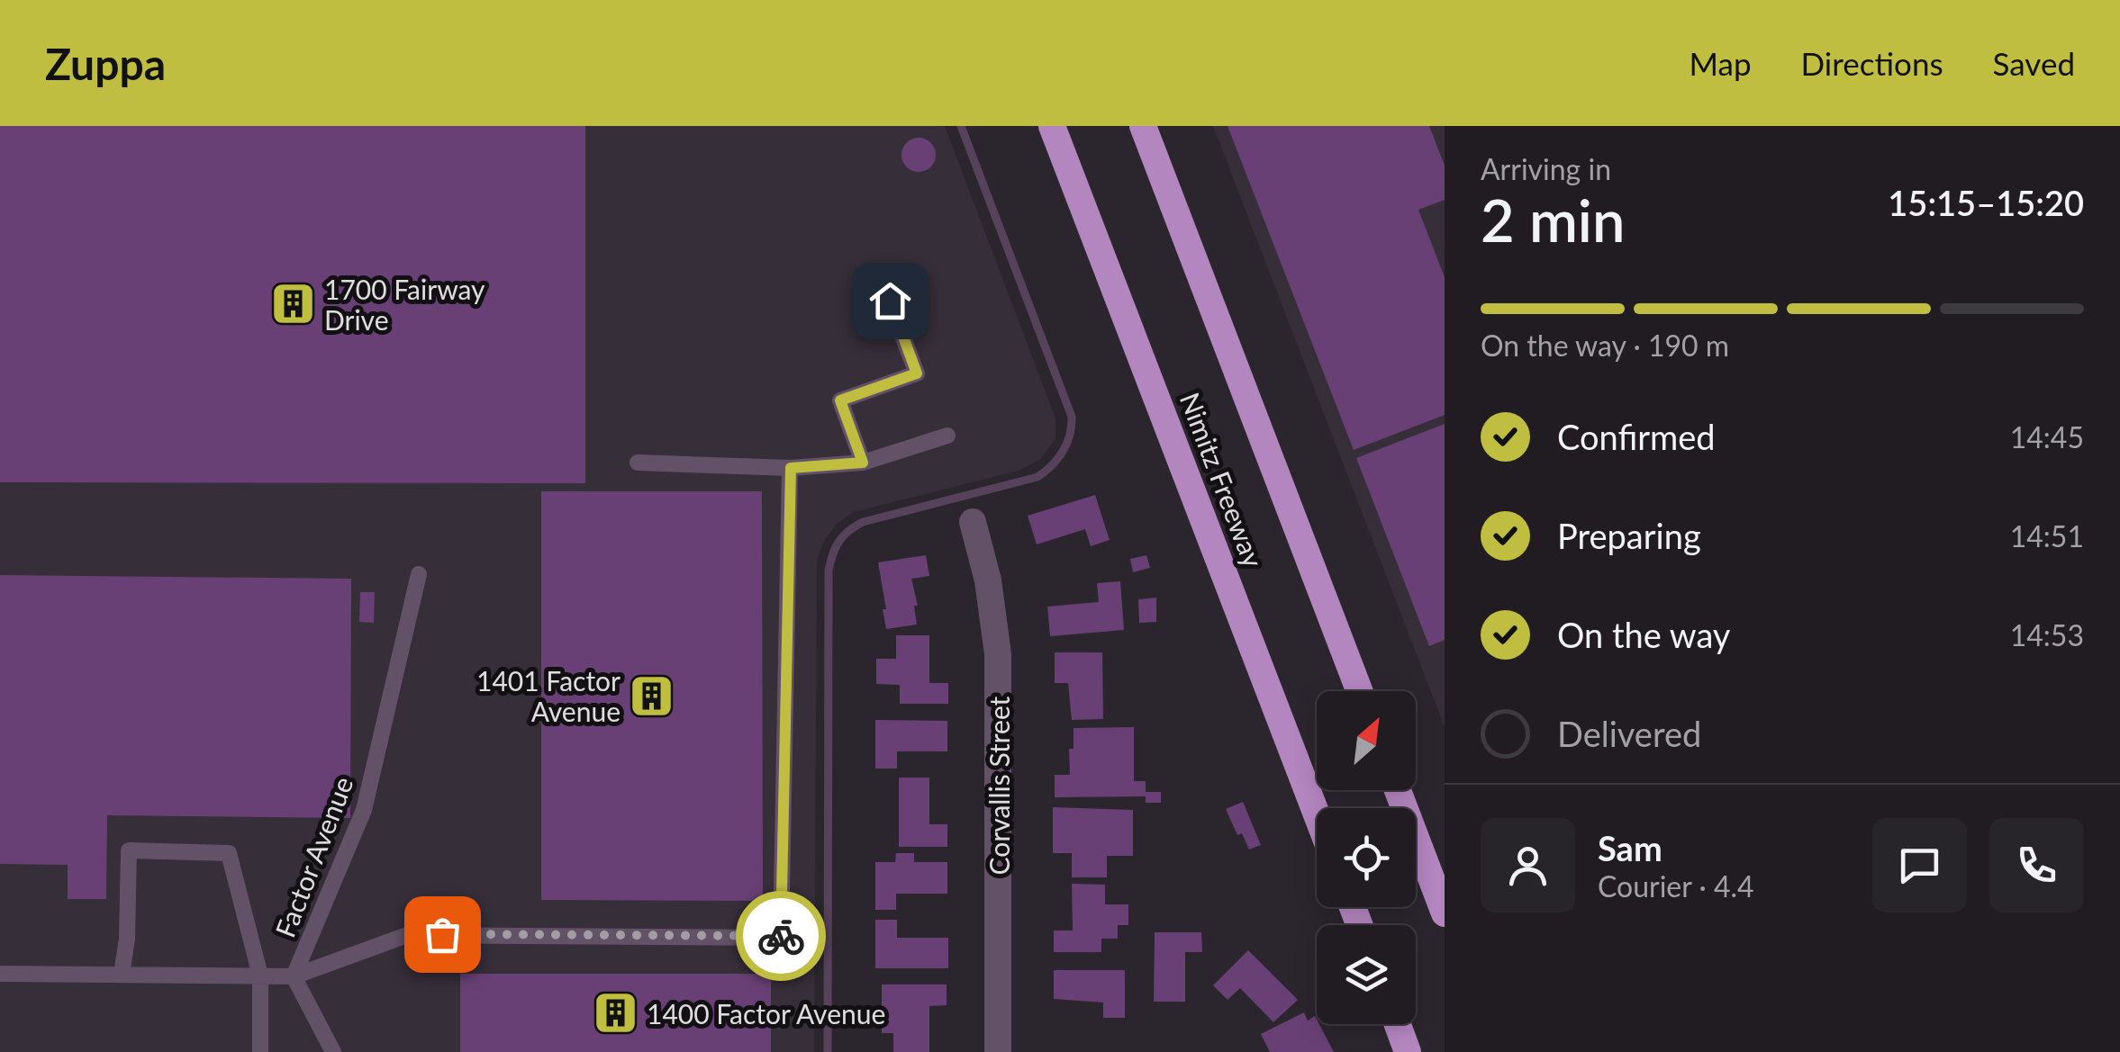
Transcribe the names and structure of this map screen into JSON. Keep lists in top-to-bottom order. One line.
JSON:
{"streets":{"highway":["Nimitz Freeway"],"street":["Corvallis Street"],"lane":["Factor Avenue"]},"places":{"building":["1700 Fairway Drive","1401 Factor Avenue","1400 Factor Avenue"]},"north":"top right","page":{"header":"Zuppa","nav":["Map","Directions","Saved"],"heading":["2 min","Arriving in","15:15–15:20"],"panel":["Sam","Courier · 4.4"],"bar":"On the way · 190 m","list":[["Confirmed","14:45"],["Preparing","14:51"],["On the way","14:53"],"Delivered"]}}
